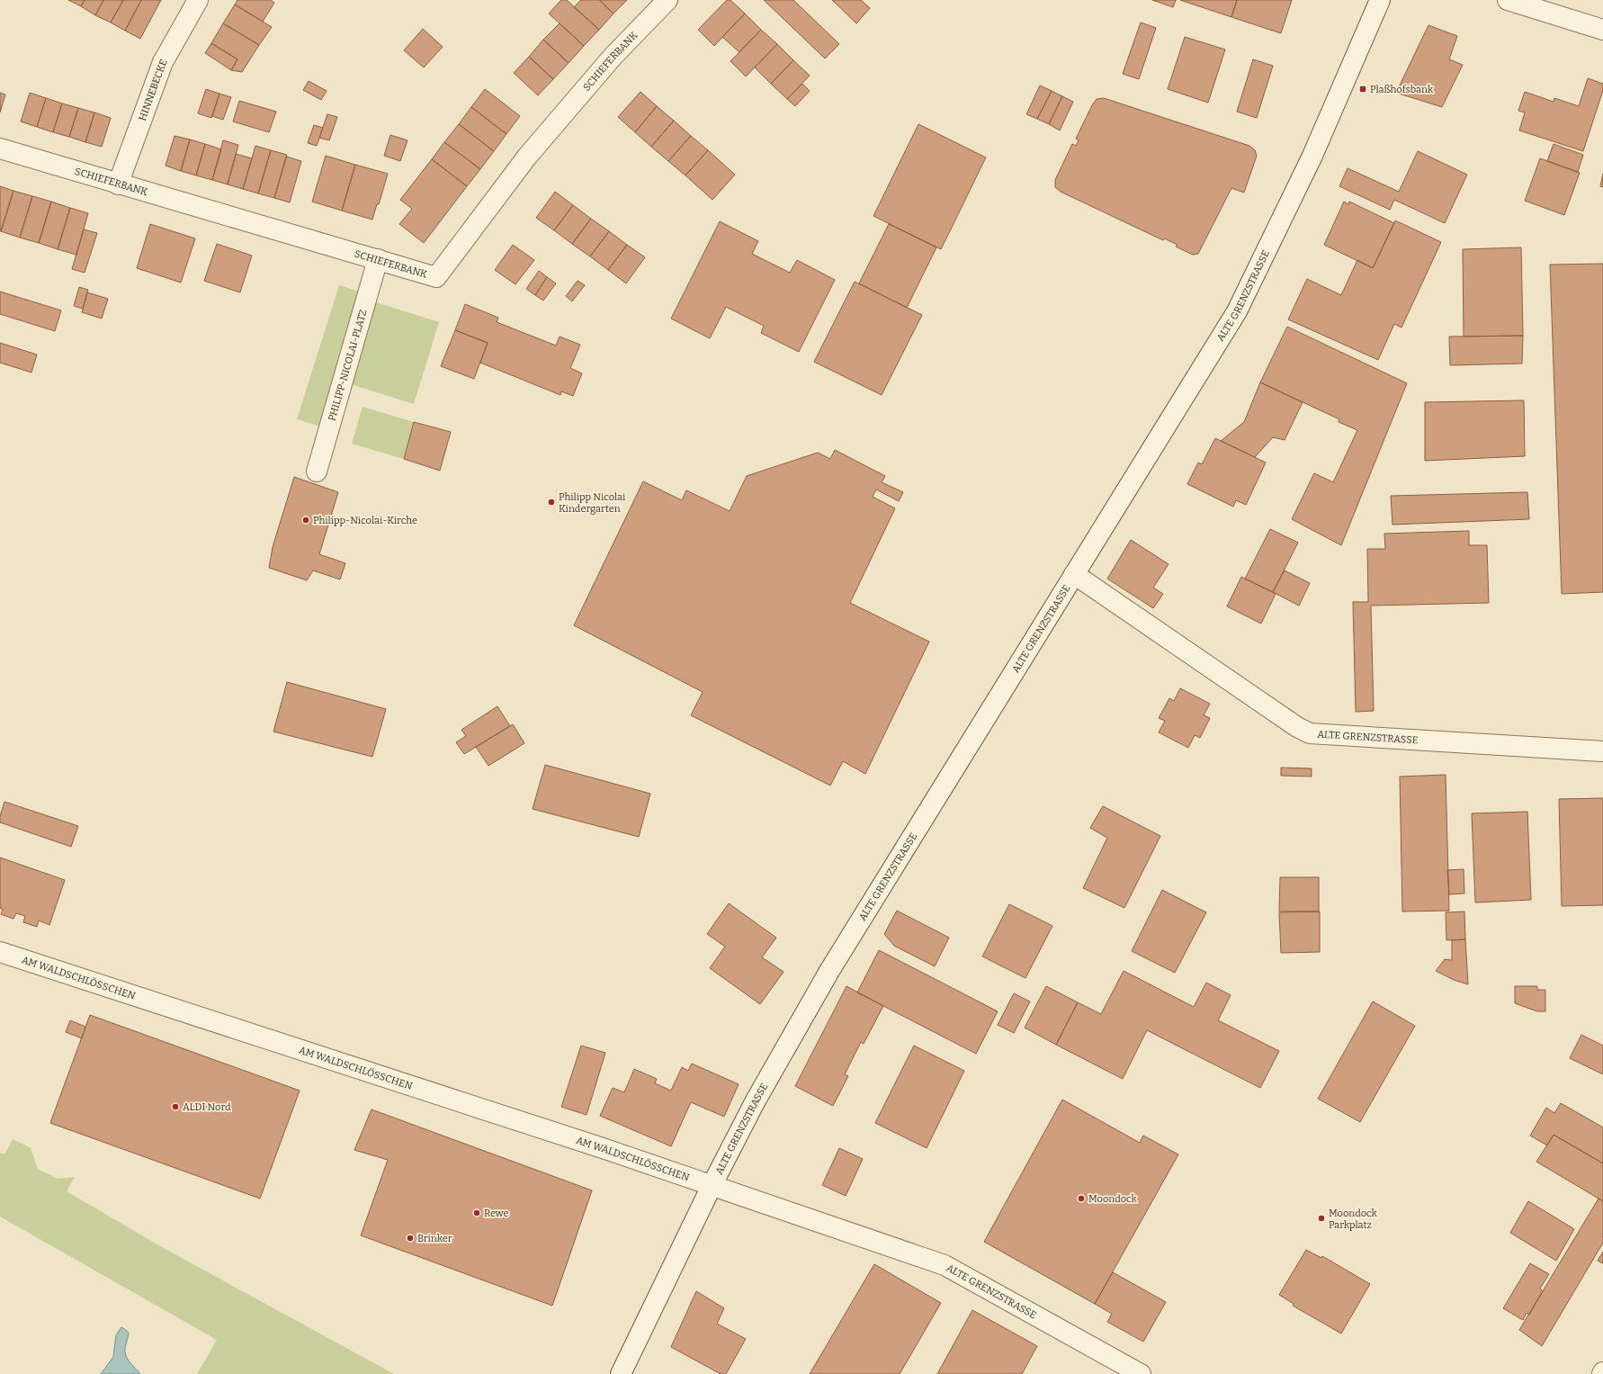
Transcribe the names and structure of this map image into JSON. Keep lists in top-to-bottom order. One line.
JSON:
{"streets":{"street":["SCHIEFERBANK","HINNEBECKE","ALTE GRENZSTRASSE","PHILIPP-NICOLAI-PLATZ","AM WALDSCHLÖSSCHEN"]},"crossings":[["SCHIEFERBANK","HINNEBECKE"],["SCHIEFERBANK","PHILIPP-NICOLAI-PLATZ"],["ALTE GRENZSTRASSE","AM WALDSCHLÖSSCHEN"]],"places":{"transit":["Plaßhofsbank"],"other":["Philipp Nicolai Kindergarten","Philipp-Nicolai-Kirche","ALDI Nord","Moondock","Rewe","Moondock Parkplatz","Brinker"]}}
